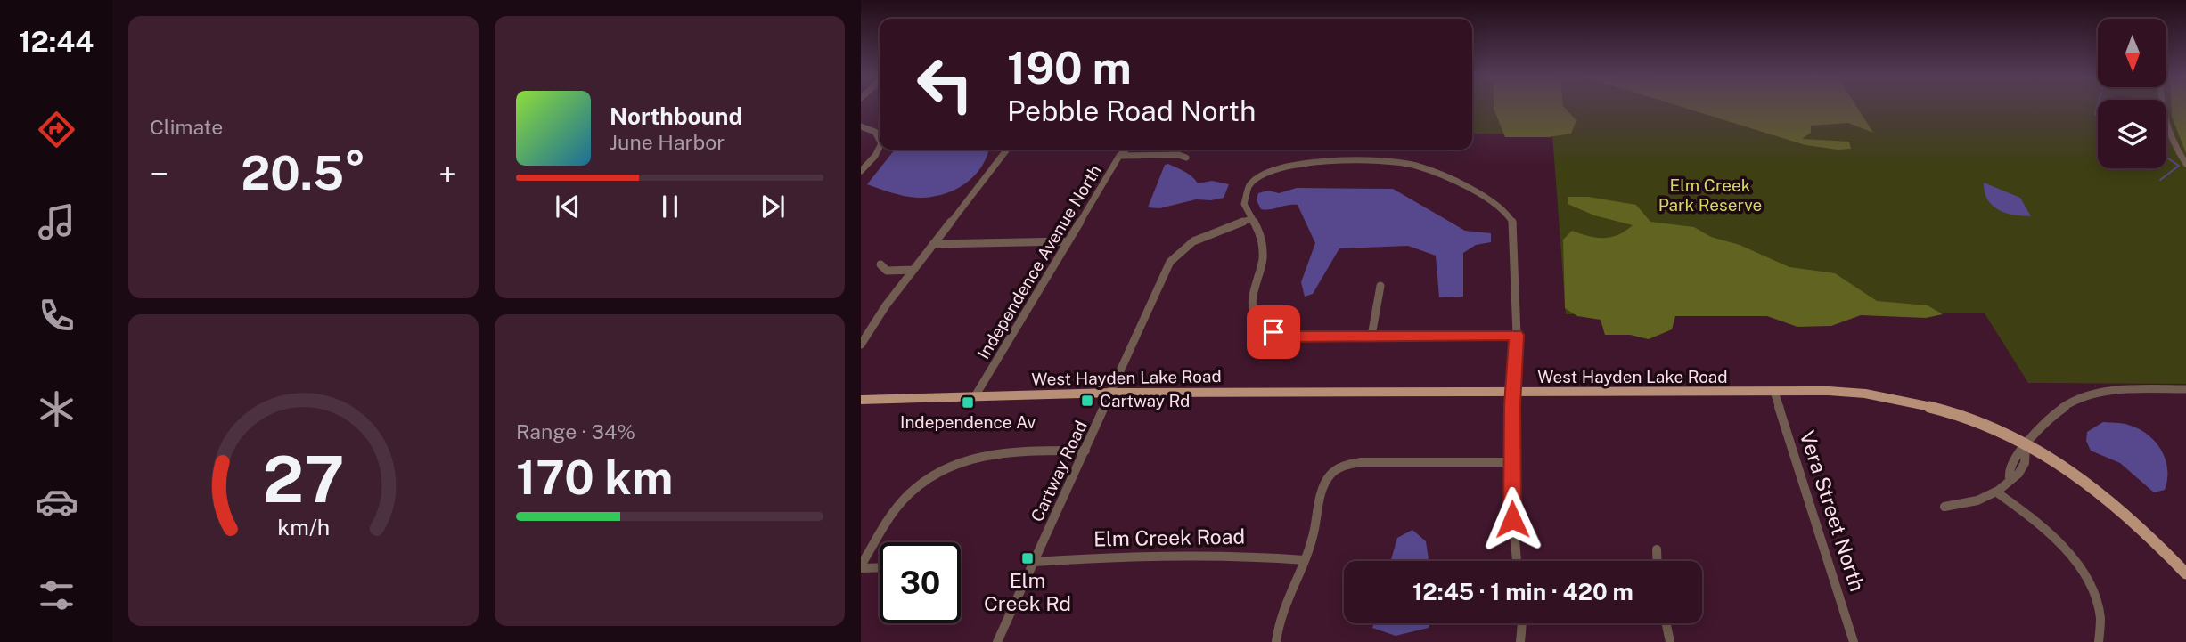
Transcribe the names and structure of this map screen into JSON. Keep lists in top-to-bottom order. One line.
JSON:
{"streets":{"main road":["West Hayden Lake Road"],"street":["Independence Avenue North","Cartway Road","Vera Street North","Elm Creek Road"]},"crossings":[["Independence Avenue North","West Hayden Lake Road"],["West Hayden Lake Road","Cartway Road"],["West Hayden Lake Road","Vera Street North"],["Cartway Road","Elm Creek Road"]],"parks":["Elm Creek Park Reserve"],"places":{"transit":["Cartway Rd","Independence Av","Elm Creek Rd"]},"north":"bottom","page":{"tabs":"12:44","tile":["Climate",["Range · 34%","170 km"]],"turn":["190 m","Pebble Road North"],"song":["Northbound","June Harbor"],"heat":["−","20.5°","+"],"limit":"30","trip":"12:45 · 1 min · 420 m","gauge":["27","km/h"]}}
